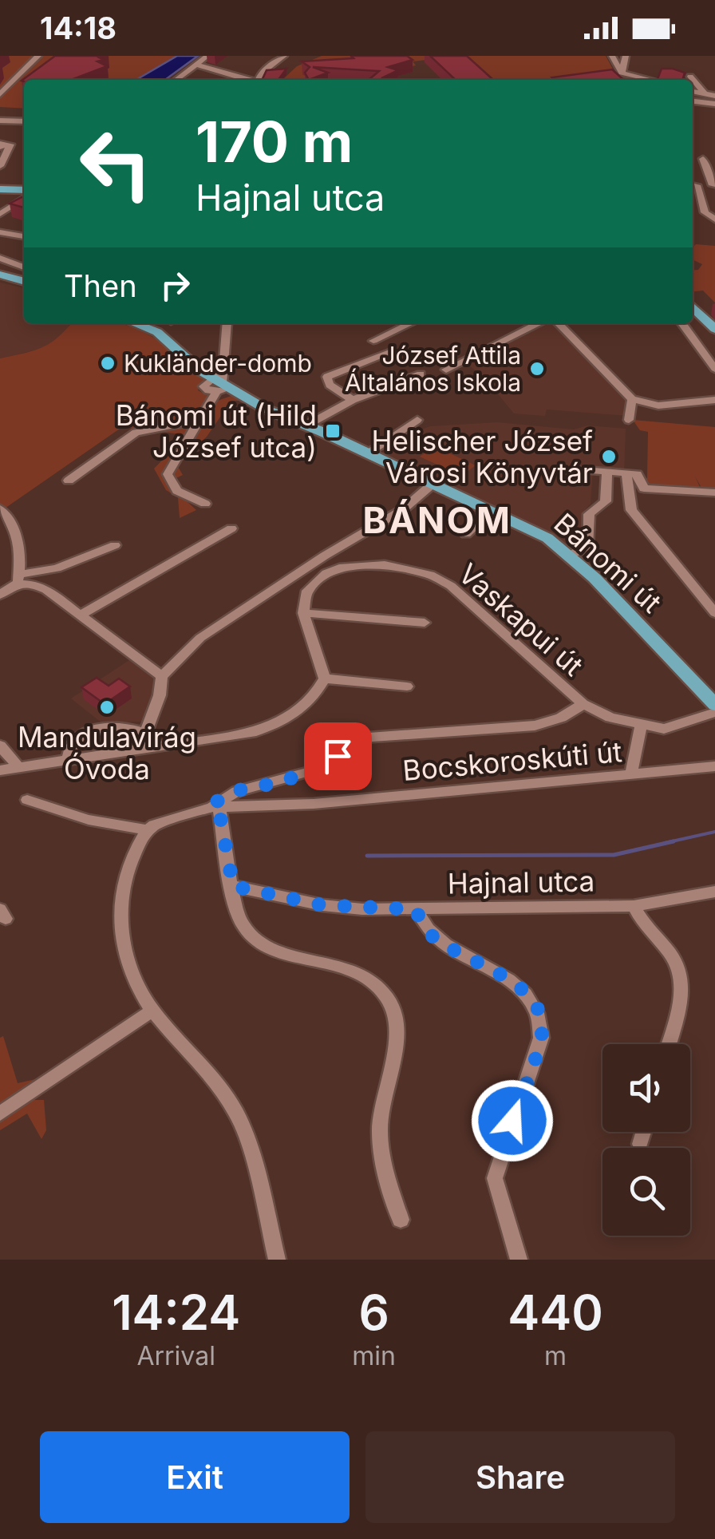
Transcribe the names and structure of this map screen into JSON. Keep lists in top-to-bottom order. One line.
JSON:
{"streets":{"main road":["Bánomi út"],"street":["Vaskapui út","Bocskoroskúti út","Hajnal utca"]},"districts":["BÁNOM"],"places":{"other":["Kukländer-domb","József Attila Általános Iskola","Helischer József Városi Könyvtár","Mandulavirág Óvoda"],"transit":["Bánomi út (Hild József utca)"]},"page":{"status":"14:18","turn":["170 m","Hajnal utca"],"then":"Then","eta":["14:24","Arrival","6","min","440","m"],"buttons":["Exit","Share"]}}
